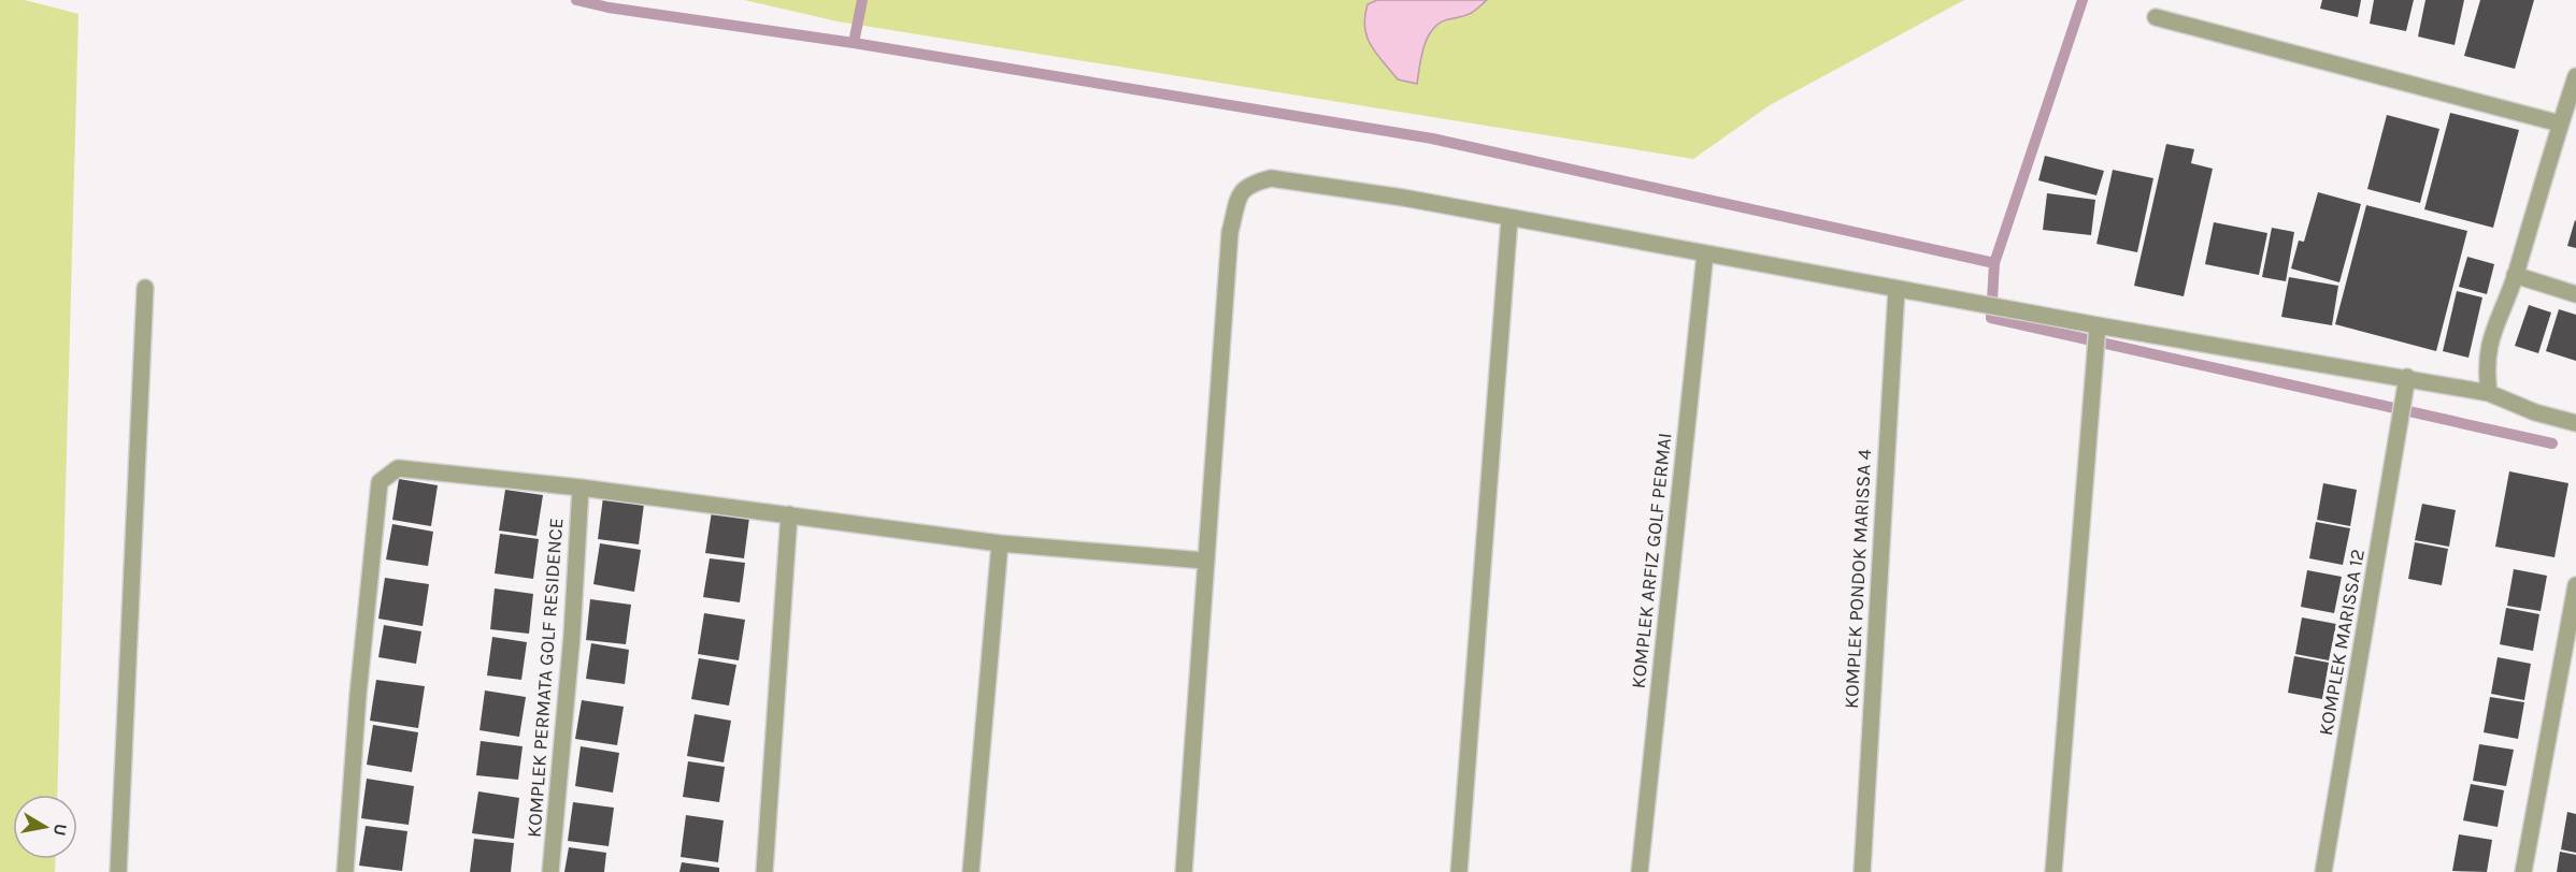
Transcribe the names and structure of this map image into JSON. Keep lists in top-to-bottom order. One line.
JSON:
{"streets":{"street":["KOMPLEK ARFIZ GOLF PERMAI","KOMPLEK PONDOK MARISSA 4","KOMPLEK MARISSA 12","KOMPLEK PERMATA GOLF RESIDENCE"]},"north":"right"}
